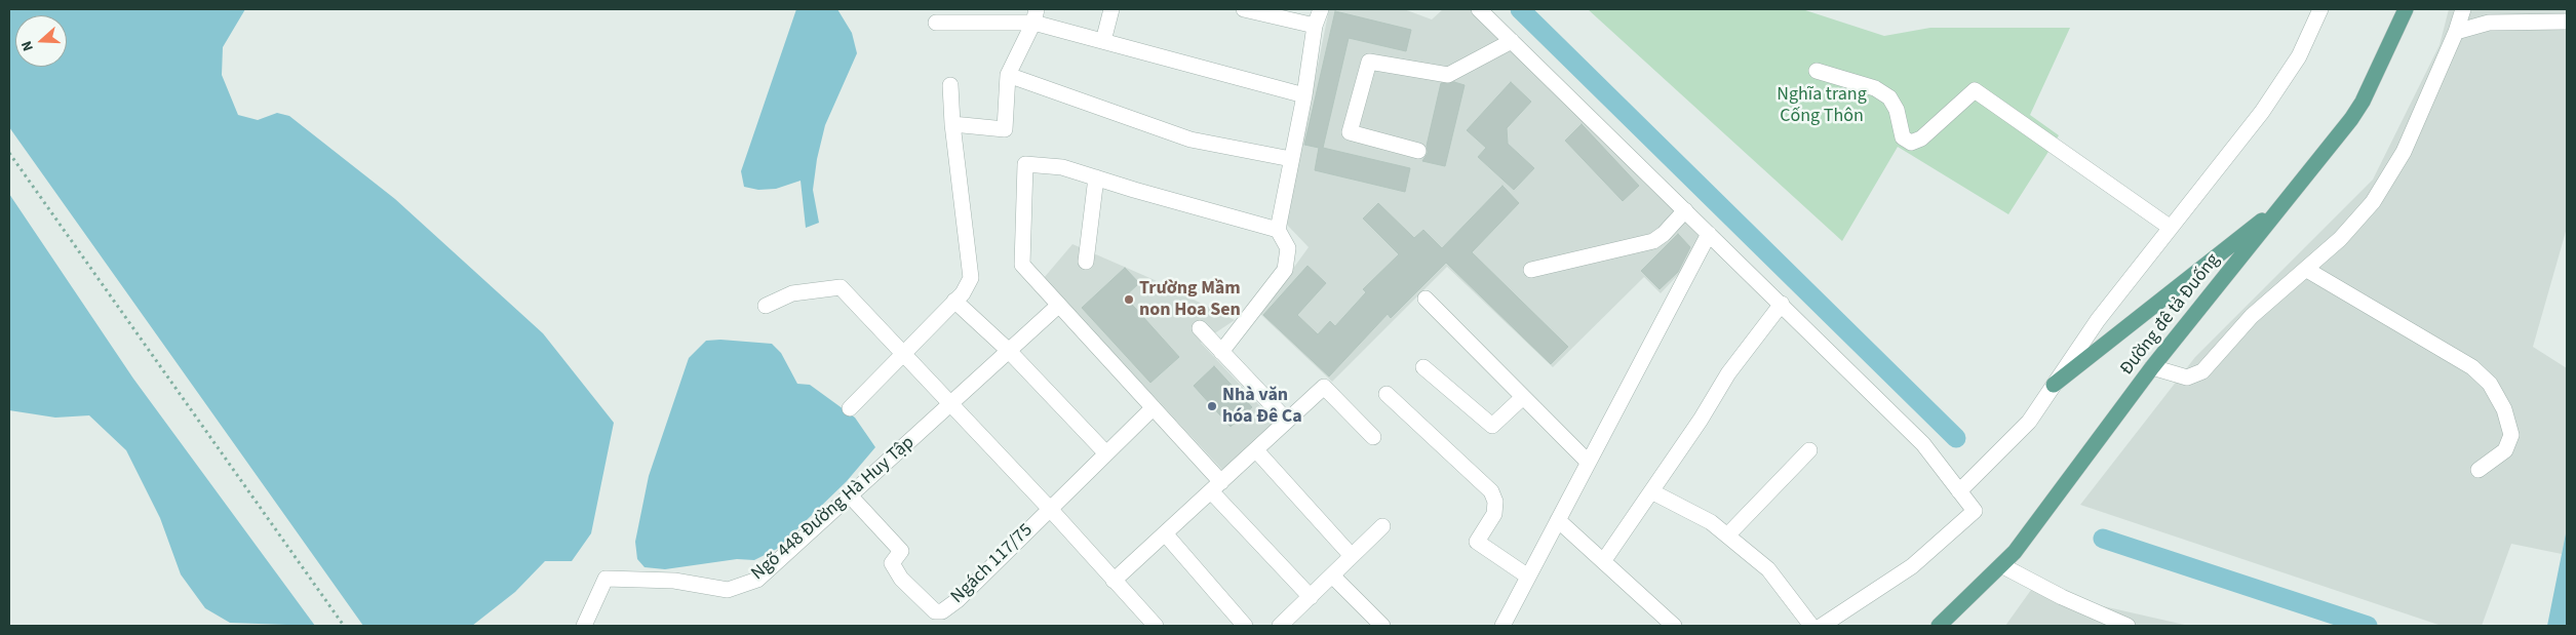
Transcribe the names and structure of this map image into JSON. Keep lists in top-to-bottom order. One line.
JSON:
{"streets":{"main road":["Đường đê tả Đuống"],"street":["Ngõ 448 Đường Hà Huy Tập","Ngách 117/75"]},"crossings":[["Ngõ 448 Đường Hà Huy Tập","Ngách 117/75"]],"parks":["Nghĩa trang Cống Thôn"],"places":["Trường Mầm non Hoa Sen","Nhà văn hóa Đê Ca"],"north":"left"}
